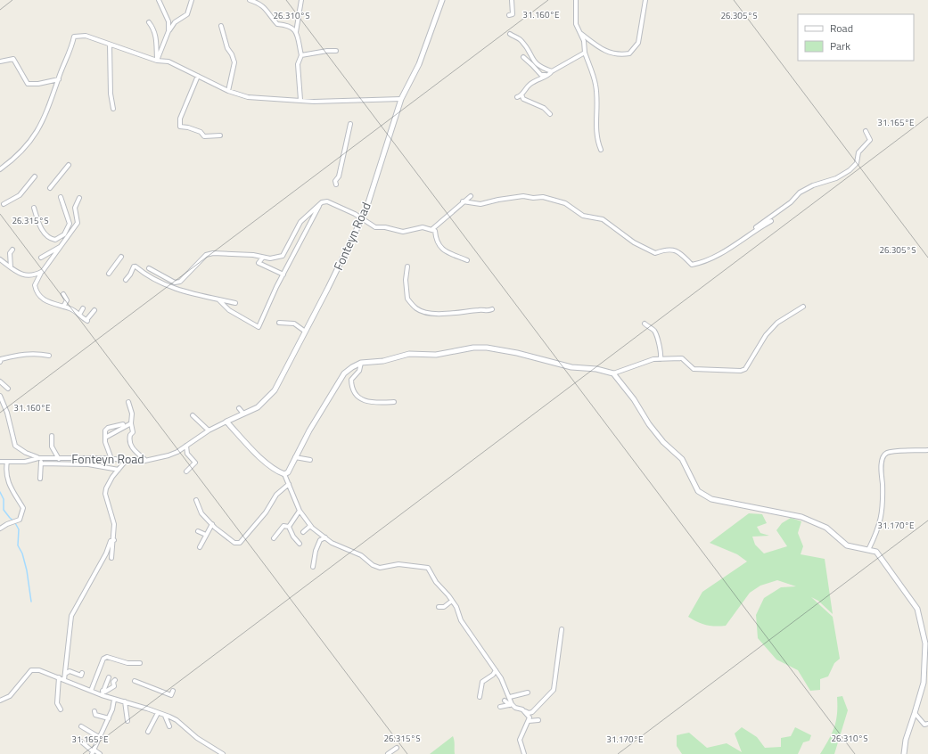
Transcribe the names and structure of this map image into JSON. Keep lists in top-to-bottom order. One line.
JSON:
{"streets":{"street":["Fonteyn Road"]},"legend":["Road","Park"],"coordinates":["31.160°E","26.310°S","26.305°S","31.165°E","26.315°S","31.170°E"]}
